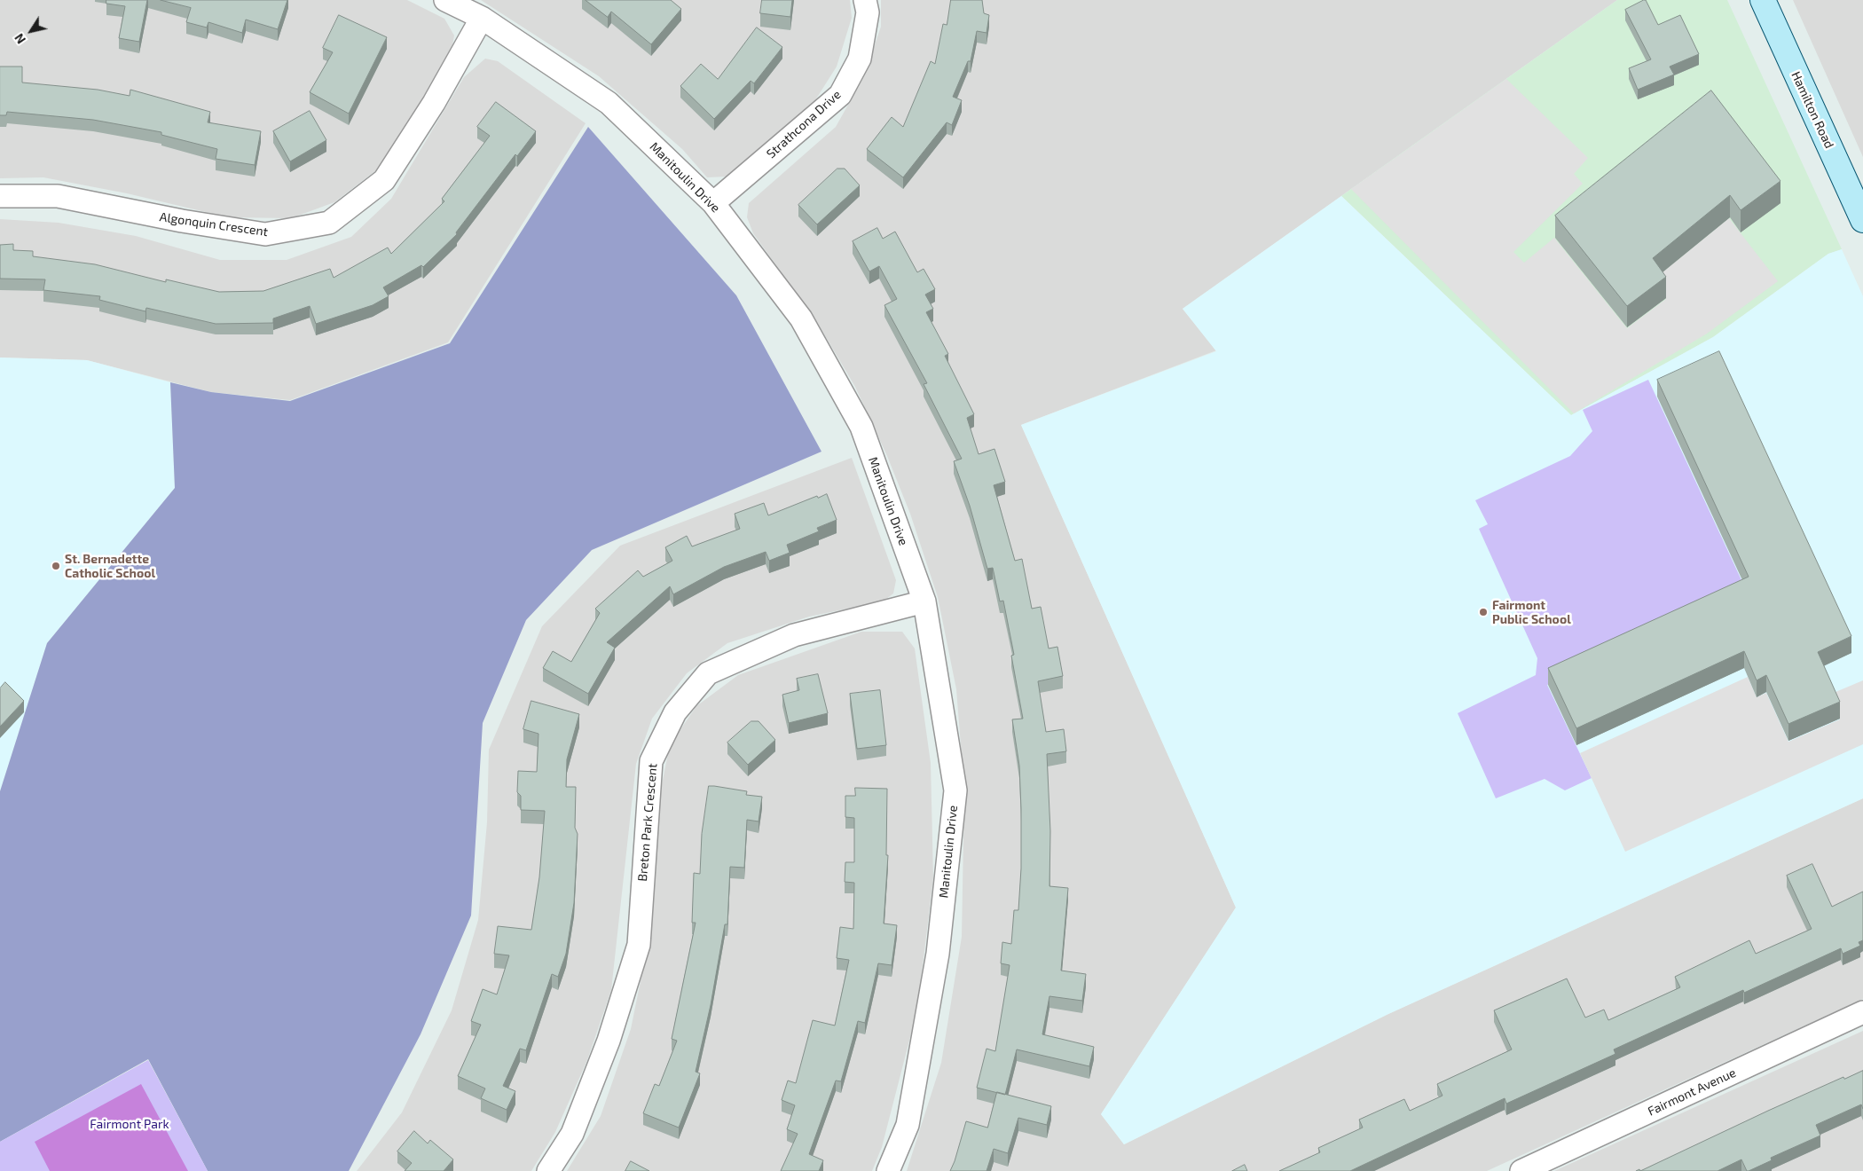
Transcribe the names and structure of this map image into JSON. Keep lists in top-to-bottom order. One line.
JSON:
{"streets":{"main road":["Hamilton Road"],"street":["Strathcona Drive","Manitoulin Drive","Algonquin Crescent","Breton Park Crescent","Fairmont Avenue"]},"crossings":[["Strathcona Drive","Manitoulin Drive"],["Manitoulin Drive","Algonquin Crescent"],["Manitoulin Drive","Breton Park Crescent"]],"parks":["Fairmont Park"],"places":["St. Bernadette Catholic School","Fairmont Public School"],"north":"bottom left"}
